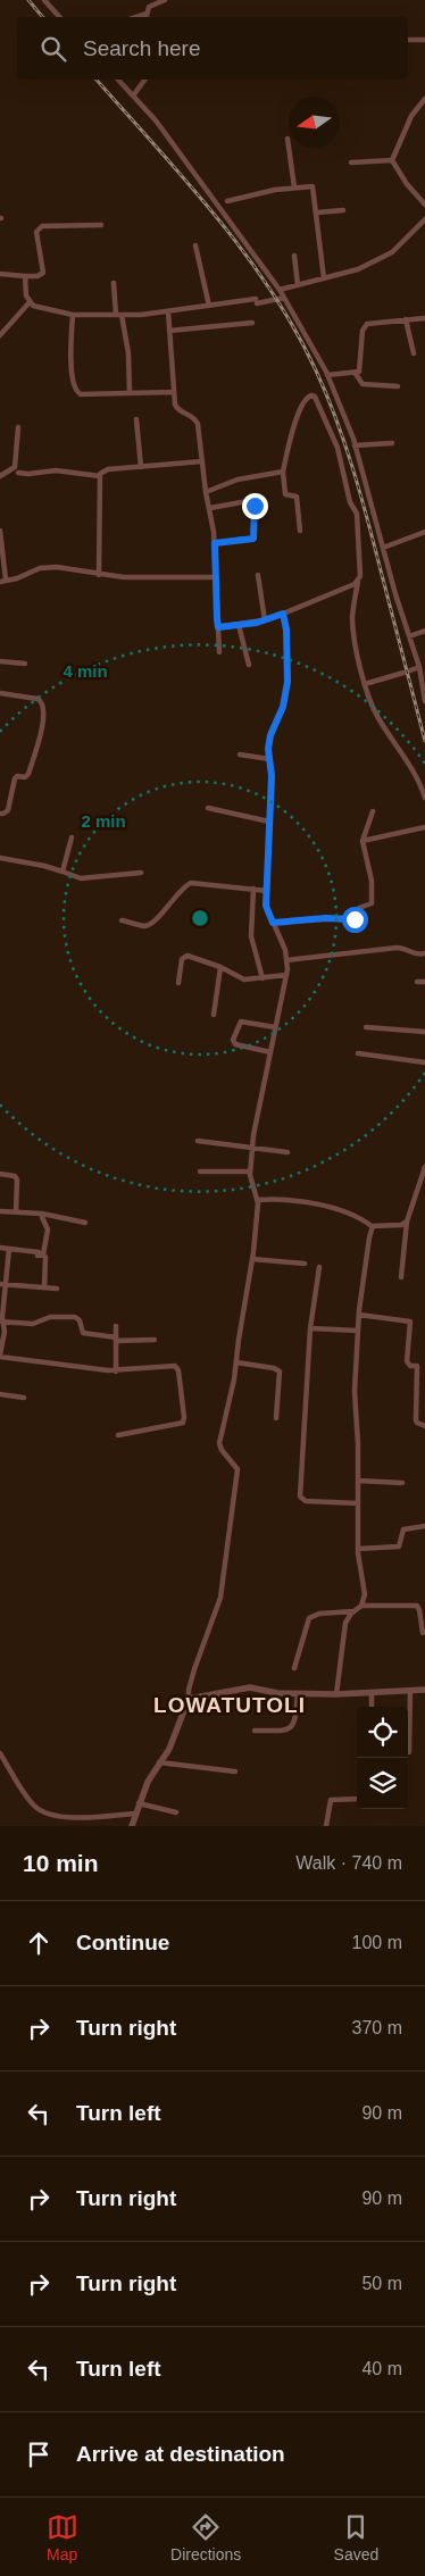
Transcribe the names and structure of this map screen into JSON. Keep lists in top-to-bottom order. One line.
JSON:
{"districts":["LOWATUTOLI"],"north":"left","page":{"search":"Search here","heading":["10 min","Walk · 740 m"],"list":[["Continue","100 m"],["Turn right","370 m"],["Turn left","90 m"],["Turn right","90 m"],["Turn right","50 m"],["Turn left","40 m"],"Arrive at destination"],"nav":["Map","Directions","Saved"]},"rings":["4 min","2 min"]}
